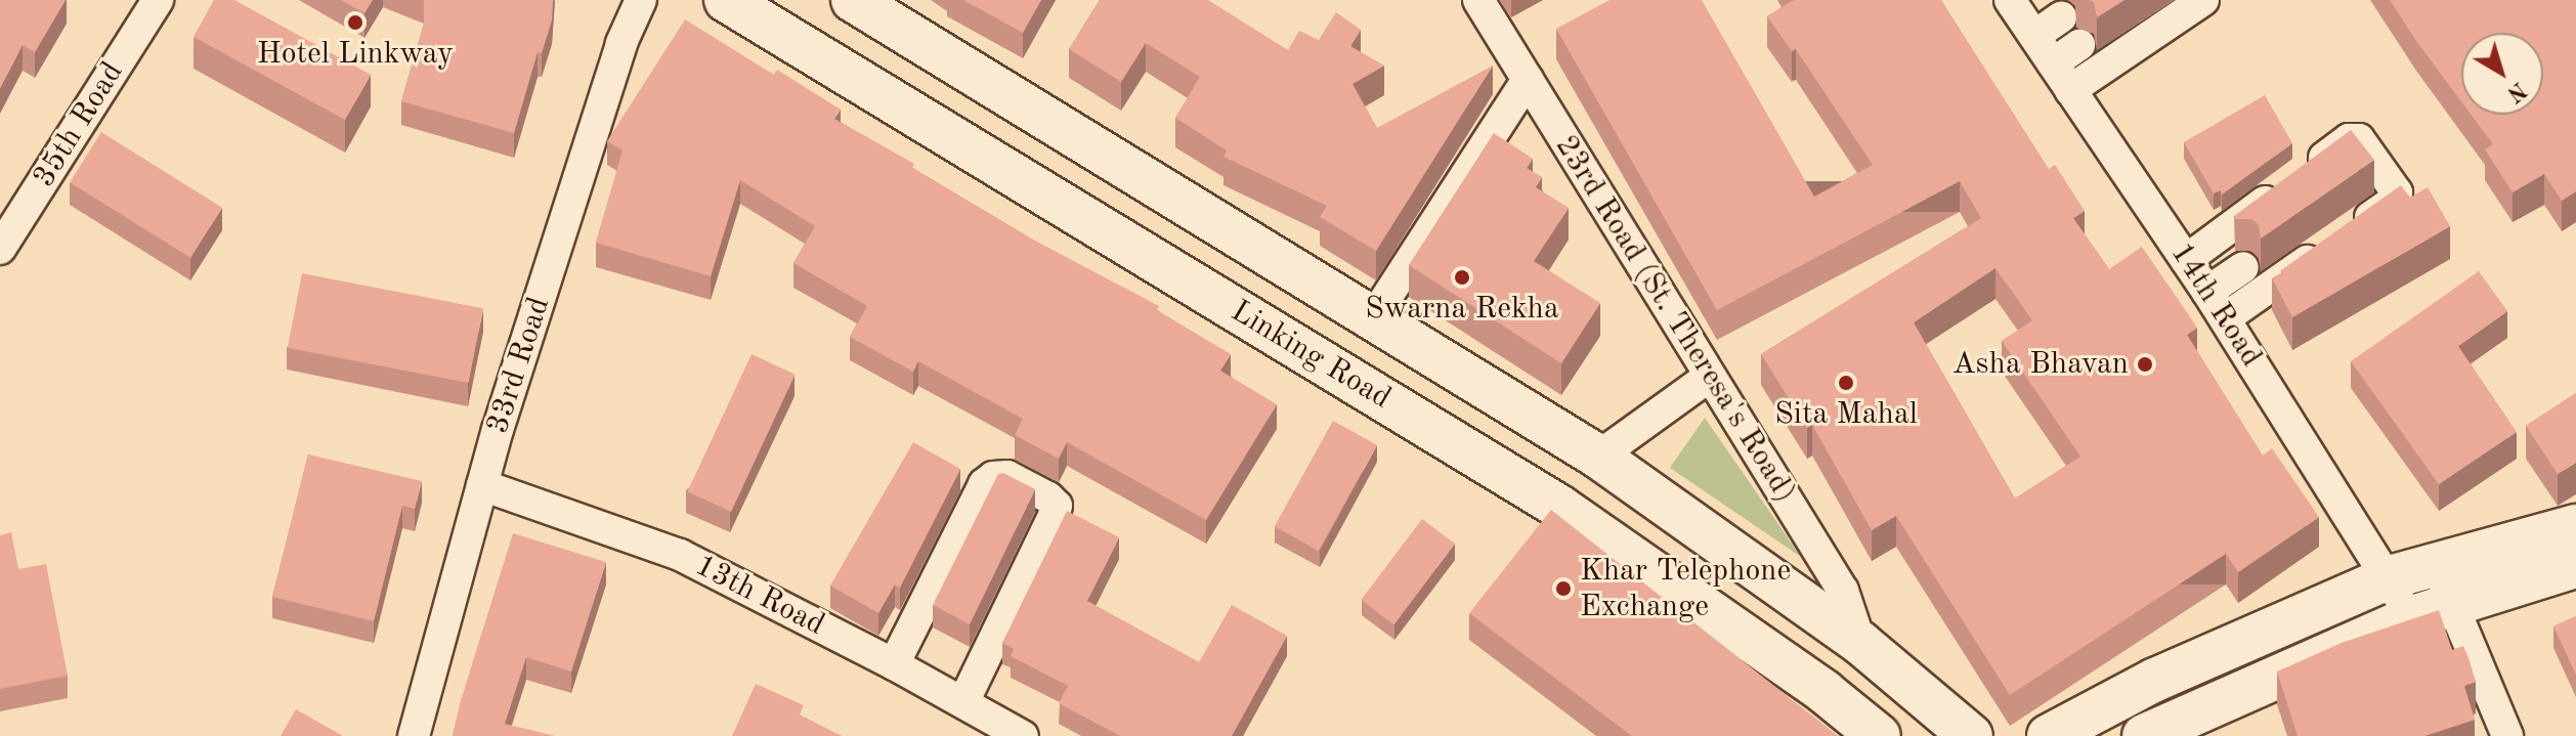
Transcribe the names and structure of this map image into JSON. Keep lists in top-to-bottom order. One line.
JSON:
{"streets":{"main road":["Linking Road"],"street":["35th Road","14th Road","23rd Road (St. Theresa's Road)","33rd Road","13th Road"]},"crossings":[["23rd Road (St. Theresa's Road)","Linking Road"],["33rd Road","13th Road"]],"places":["Hotel Linkway","Swarna Rekha","Asha Bhavan","Sita Mahal","Khar Telephone Exchange"],"north":"bottom right"}
